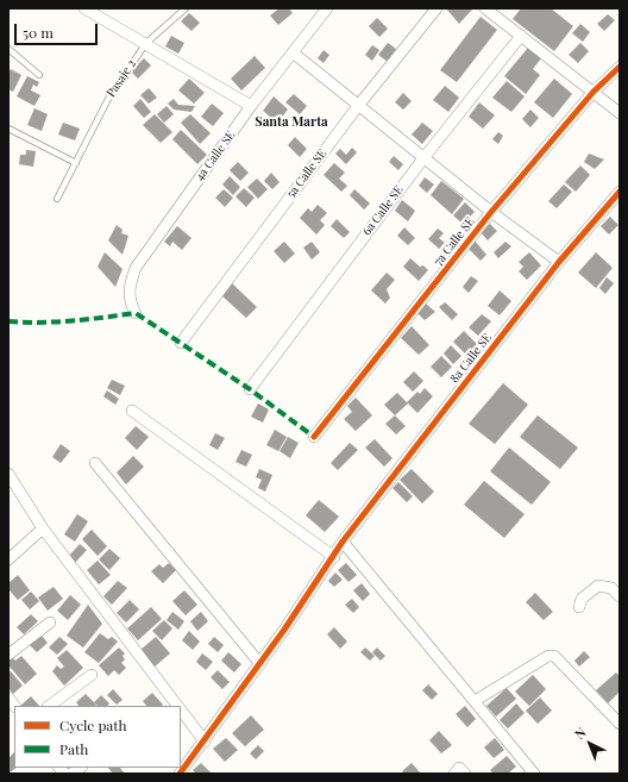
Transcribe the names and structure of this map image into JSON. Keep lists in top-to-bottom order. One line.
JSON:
{"streets":{"street":["4a Calle SE","5a Calle SE","6a Calle SE","7a Calle SE","8a Calle SE"],"lane":["Pasaje 2"]},"districts":["Santa Marta"],"legend":["Cycle path","Path"],"scale_bar":"50 m","north":"top left"}
